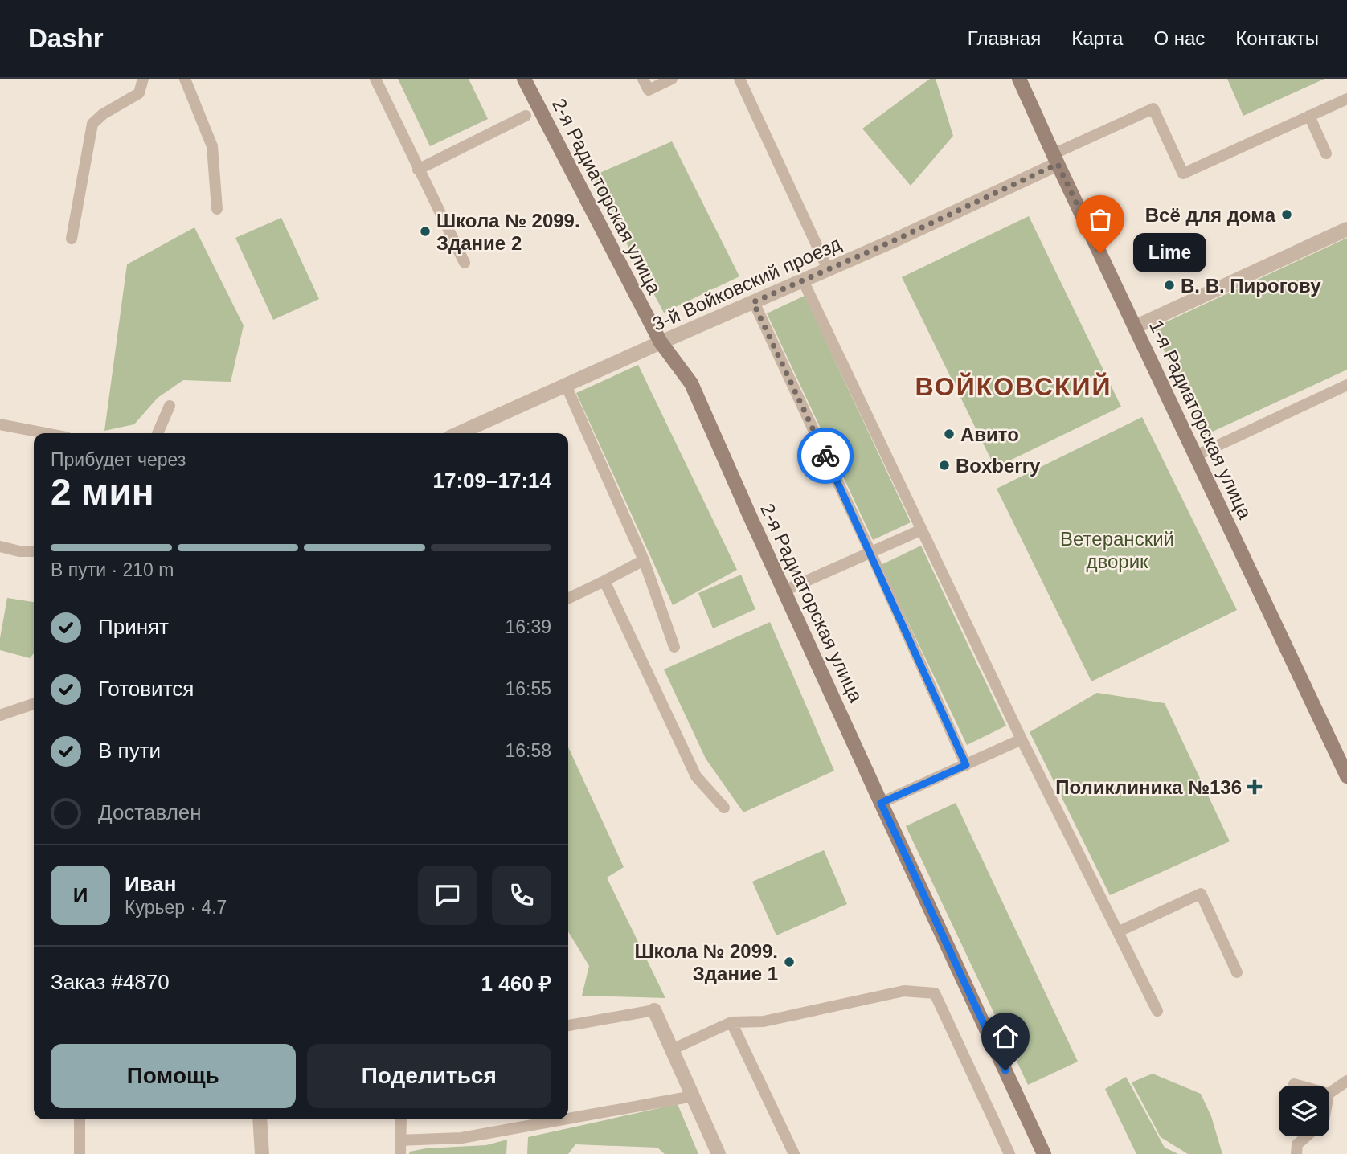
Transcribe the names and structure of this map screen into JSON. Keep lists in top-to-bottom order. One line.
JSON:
{"streets":{"street":["2-я Радиаторская улица","3-й Войковский проезд","1-я Радиаторская улица"]},"crossings":[["2-я Радиаторская улица","3-й Войковский проезд"],["3-й Войковский проезд","1-я Радиаторская улица"]],"districts":["ВОЙКОВСКИЙ"],"parks":["Ветеранский дворик"],"places":{"other":["Всё для дома","Школа № 2099. Здание 2","Lime","В. В. Пирогову","Авито","Boxberry","Школа № 2099. Здание 1"],"health":["Поликлиника №136"]},"page":{"header":"Dashr","nav":["Главная","Карта","О нас","Контакты"],"bubble":"Lime","heading":["2 мин","Прибудет через","17:09–17:14"],"panel":["Иван","Курьер · 4.7","Заказ #4870","1 460 ₽"],"bar":"В пути · 210 m","list":[["Принят","16:39"],["Готовится","16:55"],["В пути","16:58"],"Доставлен"],"round":"И","buttons":["Помощь","Поделиться"]}}
